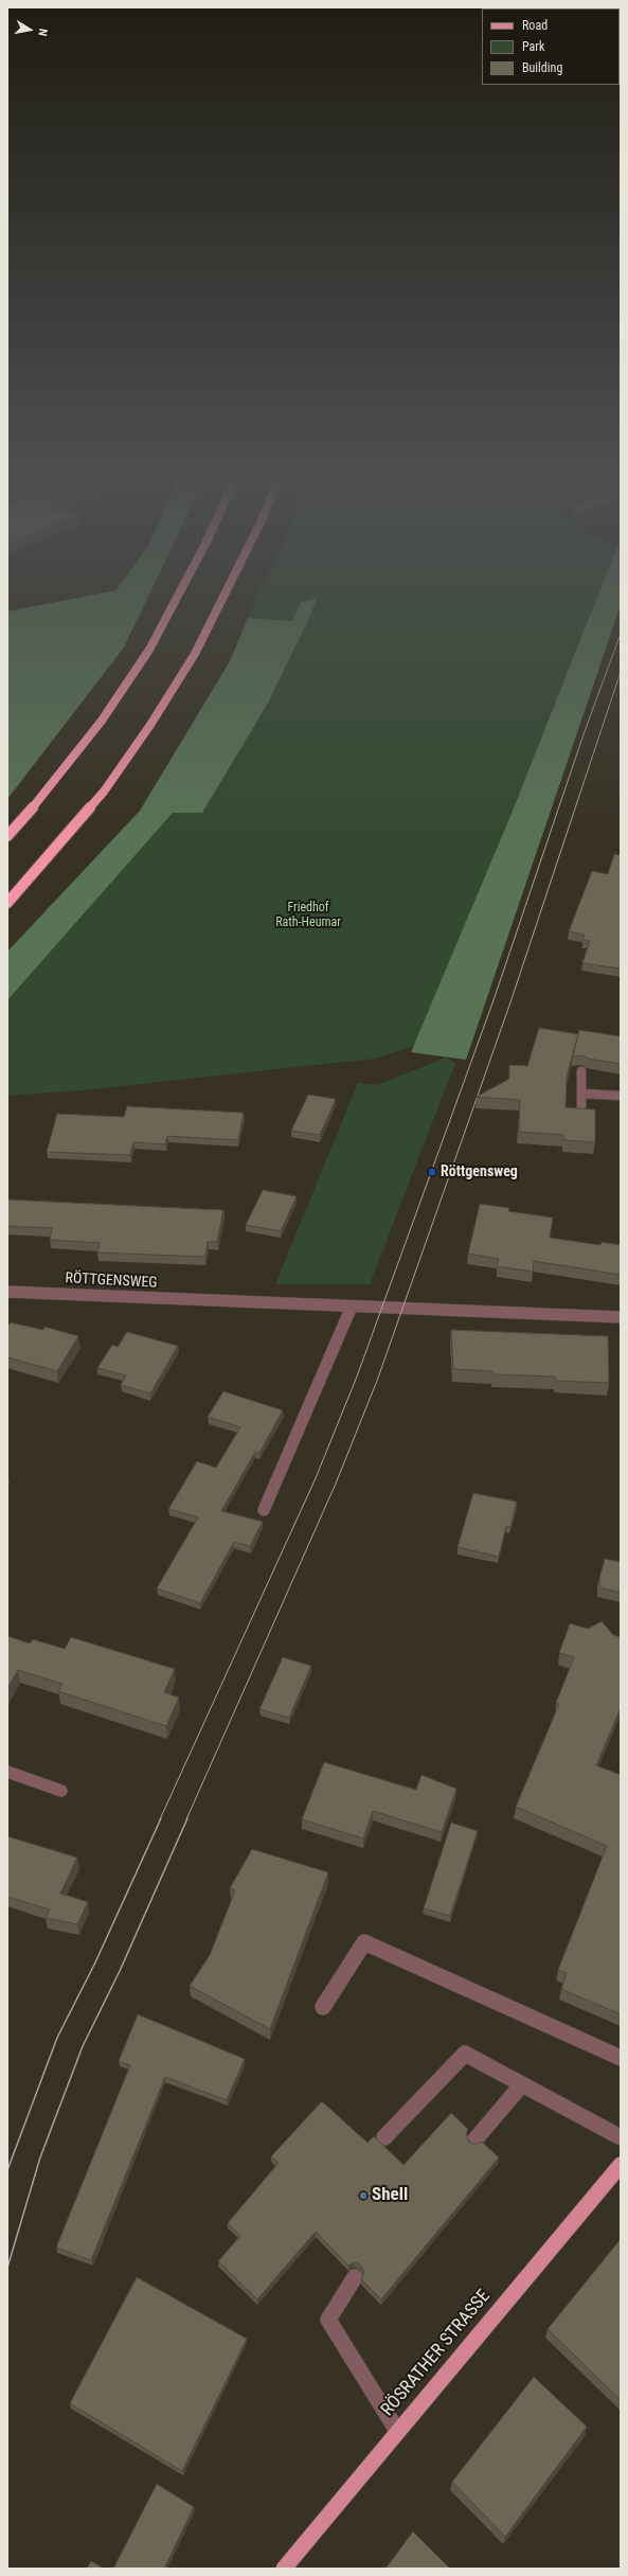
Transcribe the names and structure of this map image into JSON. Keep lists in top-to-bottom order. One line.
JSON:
{"streets":{"main road":["RÖSRATHER STRASSE"],"street":["RÖTTGENSWEG"]},"parks":["Friedhof Rath-Heumar"],"places":["Röttgensweg","Shell"],"legend":["Road","Park","Building"],"north":"right"}
